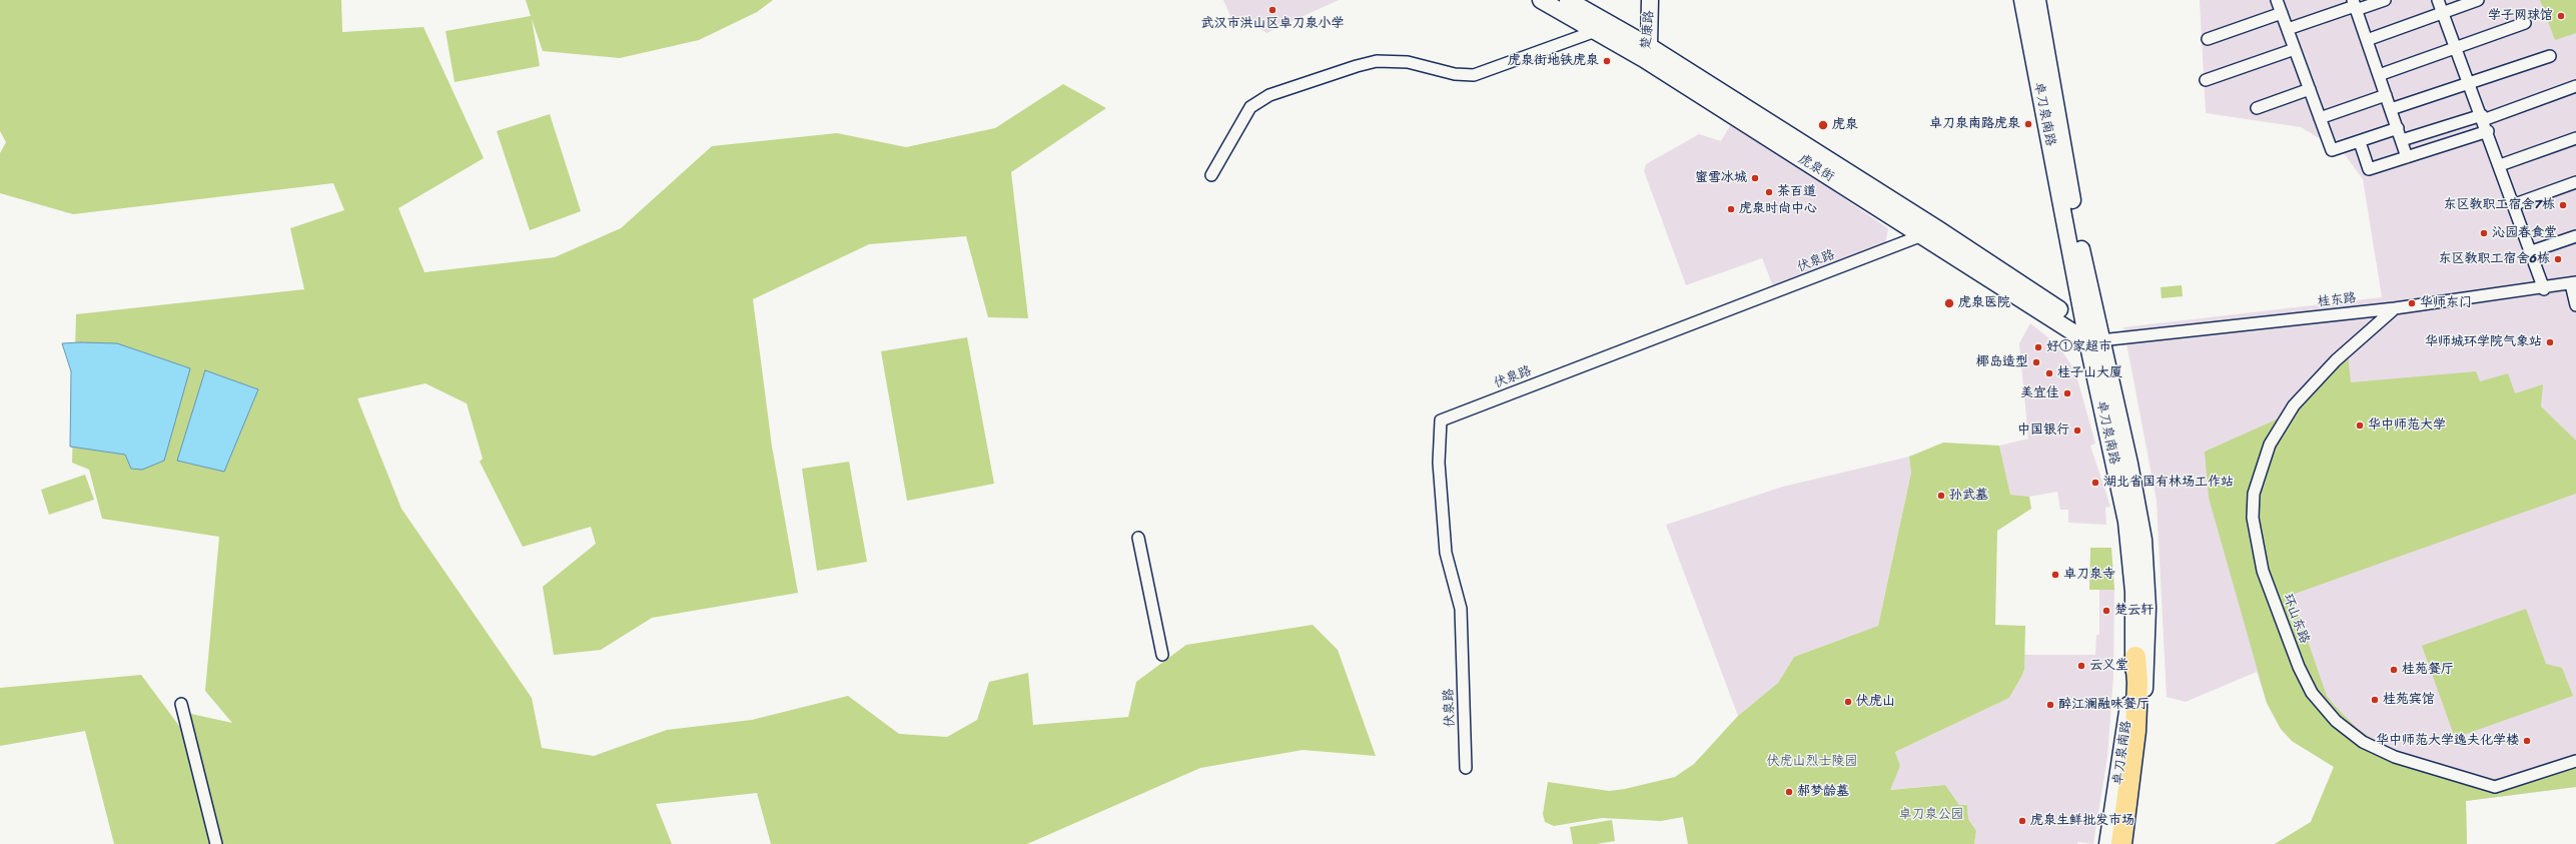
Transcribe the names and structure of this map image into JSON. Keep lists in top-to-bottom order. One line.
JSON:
{"streets":{"main road":["楚康路","卓刀泉南路","虎泉街"],"street":["伏泉路","桂东路","环山东路"]},"crossings":[["楚康路","虎泉街"],["卓刀泉南路","虎泉街"],["卓刀泉南路","桂东路"],["虎泉街","伏泉路"],["虎泉街","桂东路"],["桂东路","环山东路"]],"parks":["伏虎山烈士陵园","卓刀泉公园"],"places":["武汉市洪山区卓刀泉小学","学子网球馆","虎泉街地铁虎泉","卓刀泉南路虎泉","虎泉","蜜雪冰城","茶百道","东区教职工宿舍7栋","虎泉时尚中心","沁园春食堂","东区教职工宿舍6栋","虎泉医院","华师东门","华师城环学院气象站","好①家超市","椰岛造型","桂子山大厦","美宜佳","华中师范大学","中国银行","湖北省国有林场工作站","孙武墓","卓刀泉寺","楚云轩","云义堂","桂苑餐厅","桂苑宾馆","伏虎山","醉江澜融味餐厅","华中师范大学逸夫化学楼","郝梦龄墓","虎泉生鲜批发市场"]}
